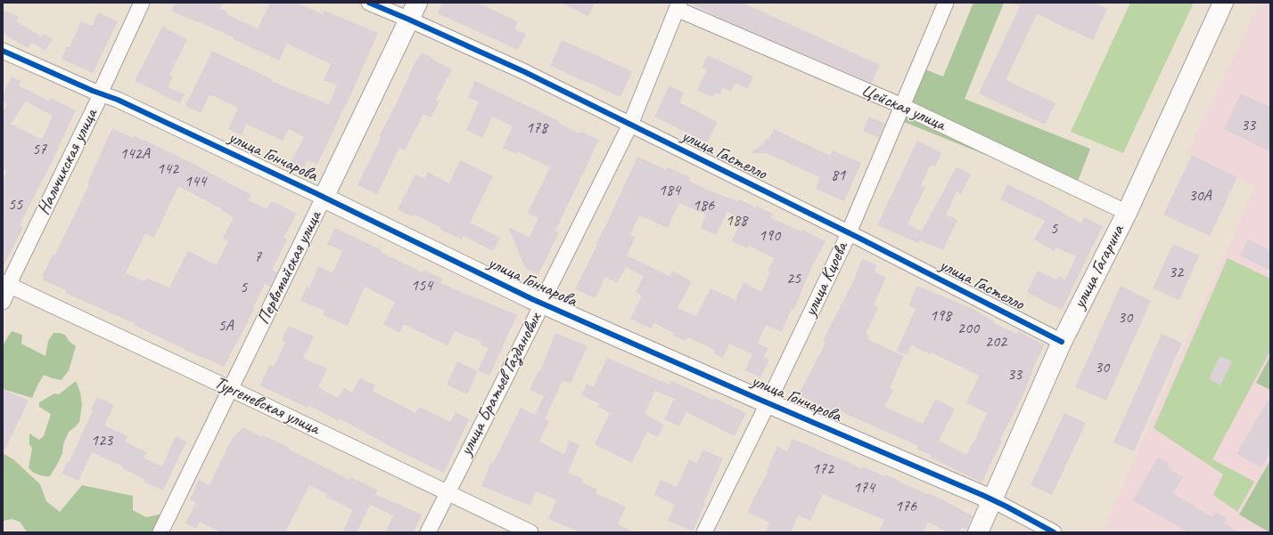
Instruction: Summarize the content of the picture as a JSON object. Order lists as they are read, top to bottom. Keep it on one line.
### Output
{"streets":{"street":["Цейская улица","улица Гастелло","улица Гончарова","Нальчикская улица","улица Гагарина","Первомайская улица","улица Кцоева","улица Братьев Газдановых","Тургеневская улица"]},"crossings":[["Цейская улица","улица Гагарина"],["Цейская улица","улица Кцоева"],["Цейская улица","улица Братьев Газдановых"],["улица Гастелло","улица Гагарина"],["улица Гастелло","Первомайская улица"],["улица Гастелло","улица Кцоева"],["улица Гастелло","улица Братьев Газдановых"],["улица Гончарова","Нальчикская улица"],["улица Гончарова","улица Гагарина"],["улица Гончарова","Первомайская улица"],["улица Гончарова","улица Кцоева"],["улица Гончарова","улица Братьев Газдановых"],["Нальчикская улица","Тургеневская улица"],["Первомайская улица","Тургеневская улица"],["улица Братьев Газдановых","Тургеневская улица"]],"house_numbers":["33","178","57","142А","142","81","144","184","30А","55","186","188","5","190","7","32","25","154","5","198","30","5А","200","202","30","33","123","172","174","176"]}
